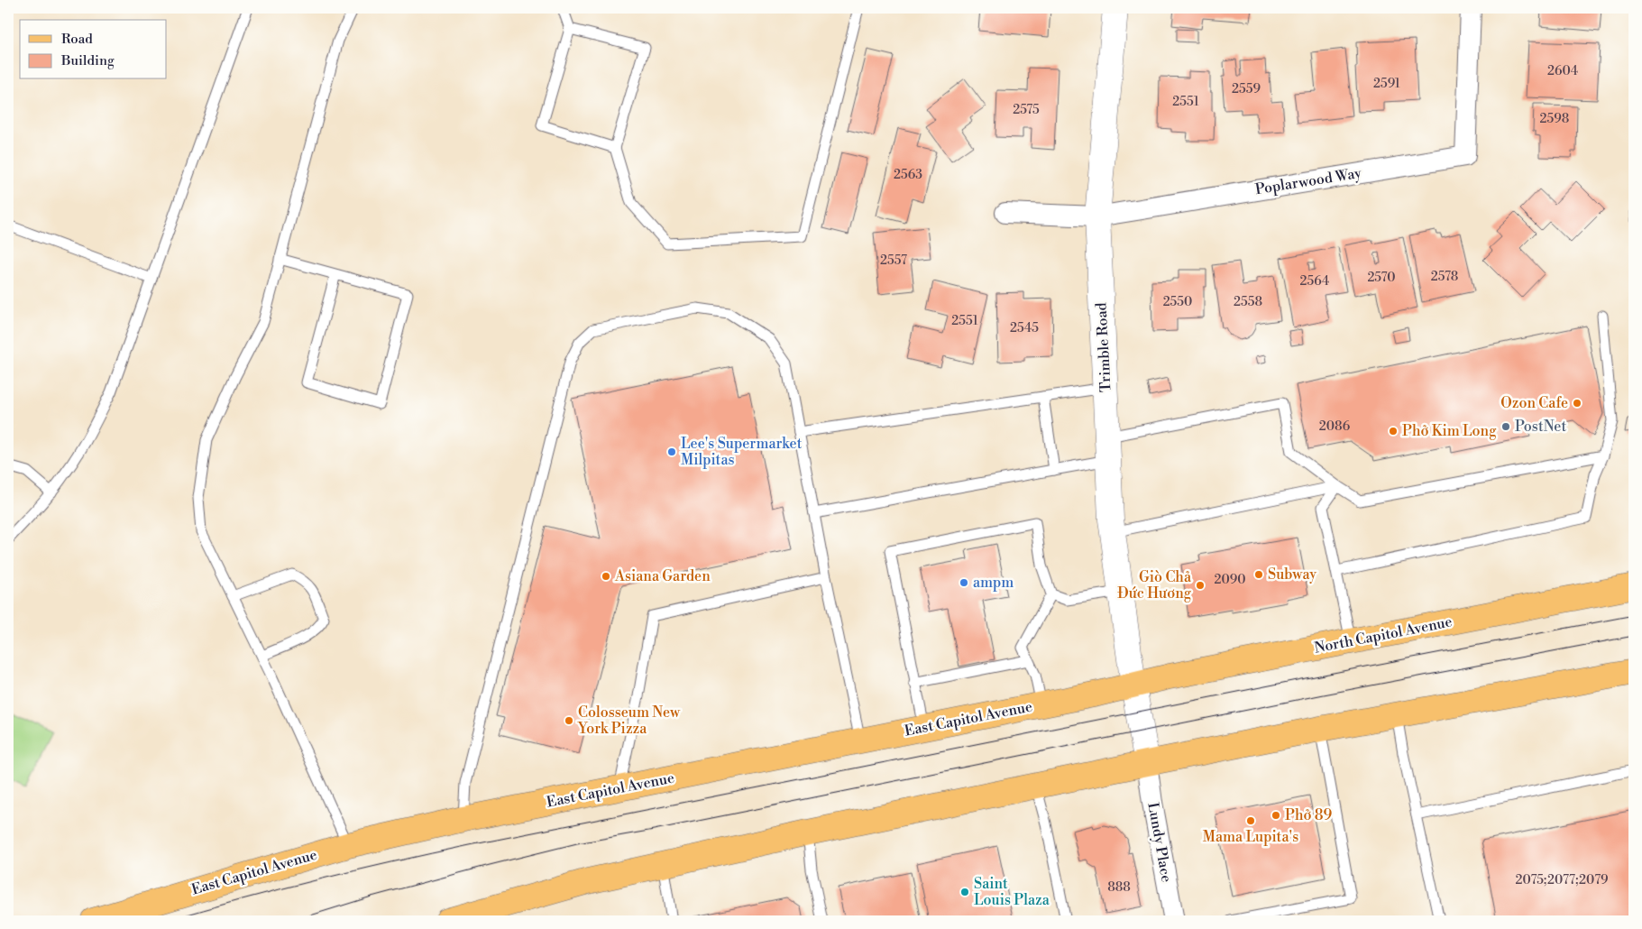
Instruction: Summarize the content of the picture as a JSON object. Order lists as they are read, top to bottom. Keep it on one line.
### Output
{"streets":{"main road":["North Capitol Avenue","East Capitol Avenue"],"street":["Poplarwood Way","Trimble Road","Lundy Place"]},"crossings":[["Poplarwood Way","Trimble Road"],["Trimble Road","North Capitol Avenue"],["Trimble Road","East Capitol Avenue"],["Trimble Road","Lundy Place"],["North Capitol Avenue","East Capitol Avenue"]],"places":["Ozon Cafe","PostNet","Phở Kim Long","Lee's Supermarket Milpitas","Subway","Asiana Garden","ampm","Giò Chả Đức Hương","Colosseum New York Pizza","Phở 89","Mama Lupita's","Saint Louis Plaza"],"house_numbers":["2604","2591","2559","2551","2575","2598","2563","2557","2578","2570","2564","2550","2558","2551","2545","2086","2090","2075;2077;2079","888"],"legend":["Road","Building"]}
